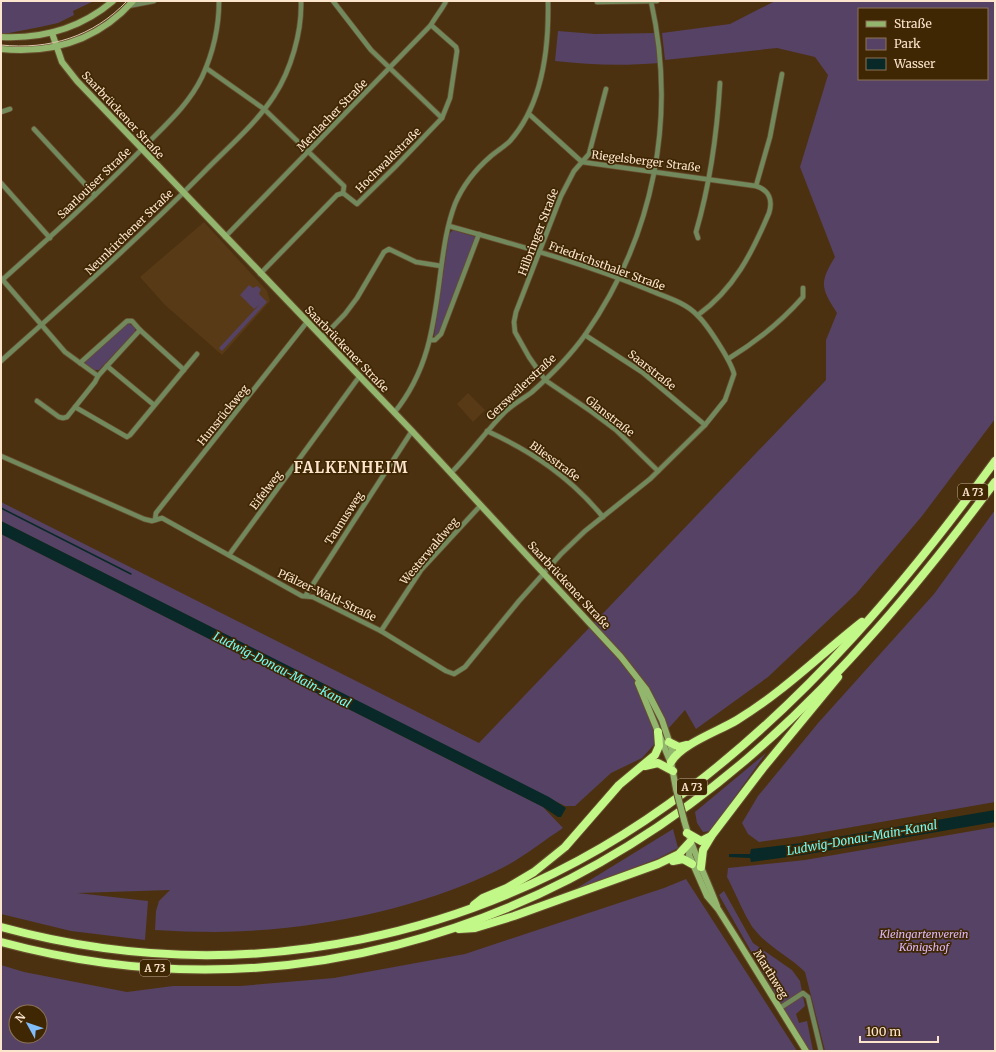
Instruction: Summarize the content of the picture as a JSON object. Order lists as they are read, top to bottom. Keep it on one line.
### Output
{"streets":{"highway":["A 73"],"main road":["Saarbrückener Straße","Marthweg"],"street":["Mettlacher Straße","Hochwaldstraße","Riegelsberger Straße","Saarlouiser Straße","Neunkirchener Straße","Hilbringer Straße","Friedrichsthaler Straße","Saarstraße","Gersweilerstraße","Hunsrückweg","Glanstraße","Bliesstraße","Eifelweg","Taunusweg","Westerwaldweg","Pfälzer-Wald-Straße"]},"crossings":[["Saarbrückener Straße","Mettlacher Straße"],["Saarbrückener Straße","Hochwaldstraße"],["Saarbrückener Straße","Saarlouiser Straße"],["Saarbrückener Straße","Neunkirchener Straße"],["Saarbrückener Straße","Friedrichsthaler Straße"],["Saarbrückener Straße","Gersweilerstraße"],["Saarbrückener Straße","Hunsrückweg"],["Saarbrückener Straße","Eifelweg"],["Saarbrückener Straße","A 73"],["Saarbrückener Straße","Taunusweg"],["Saarbrückener Straße","Westerwaldweg"],["Saarbrückener Straße","Pfälzer-Wald-Straße"],["Saarbrückener Straße","Marthweg"],["Mettlacher Straße","Hochwaldstraße"],["Riegelsberger Straße","Hilbringer Straße"],["Riegelsberger Straße","Gersweilerstraße"],["Hilbringer Straße","Friedrichsthaler Straße"],["Hilbringer Straße","Gersweilerstraße"],["Hilbringer Straße","Glanstraße"],["Friedrichsthaler Straße","Saarstraße"],["Friedrichsthaler Straße","Gersweilerstraße"],["Friedrichsthaler Straße","Glanstraße"],["Friedrichsthaler Straße","Bliesstraße"],["Friedrichsthaler Straße","Pfälzer-Wald-Straße"],["Saarstraße","Gersweilerstraße"],["Gersweilerstraße","Glanstraße"],["Gersweilerstraße","Bliesstraße"],["Hunsrückweg","Pfälzer-Wald-Straße"],["Eifelweg","Pfälzer-Wald-Straße"],["A 73","Marthweg"],["Taunusweg","Pfälzer-Wald-Straße"],["Westerwaldweg","Pfälzer-Wald-Straße"]],"districts":["FALKENHEIM"],"water":["Ludwig-Donau-Main-Kanal"],"parks":["Kleingartenverein Königshof"],"legend":["Straße","Park","Wasser"],"scale_bar":"100 m","north":"top left"}
